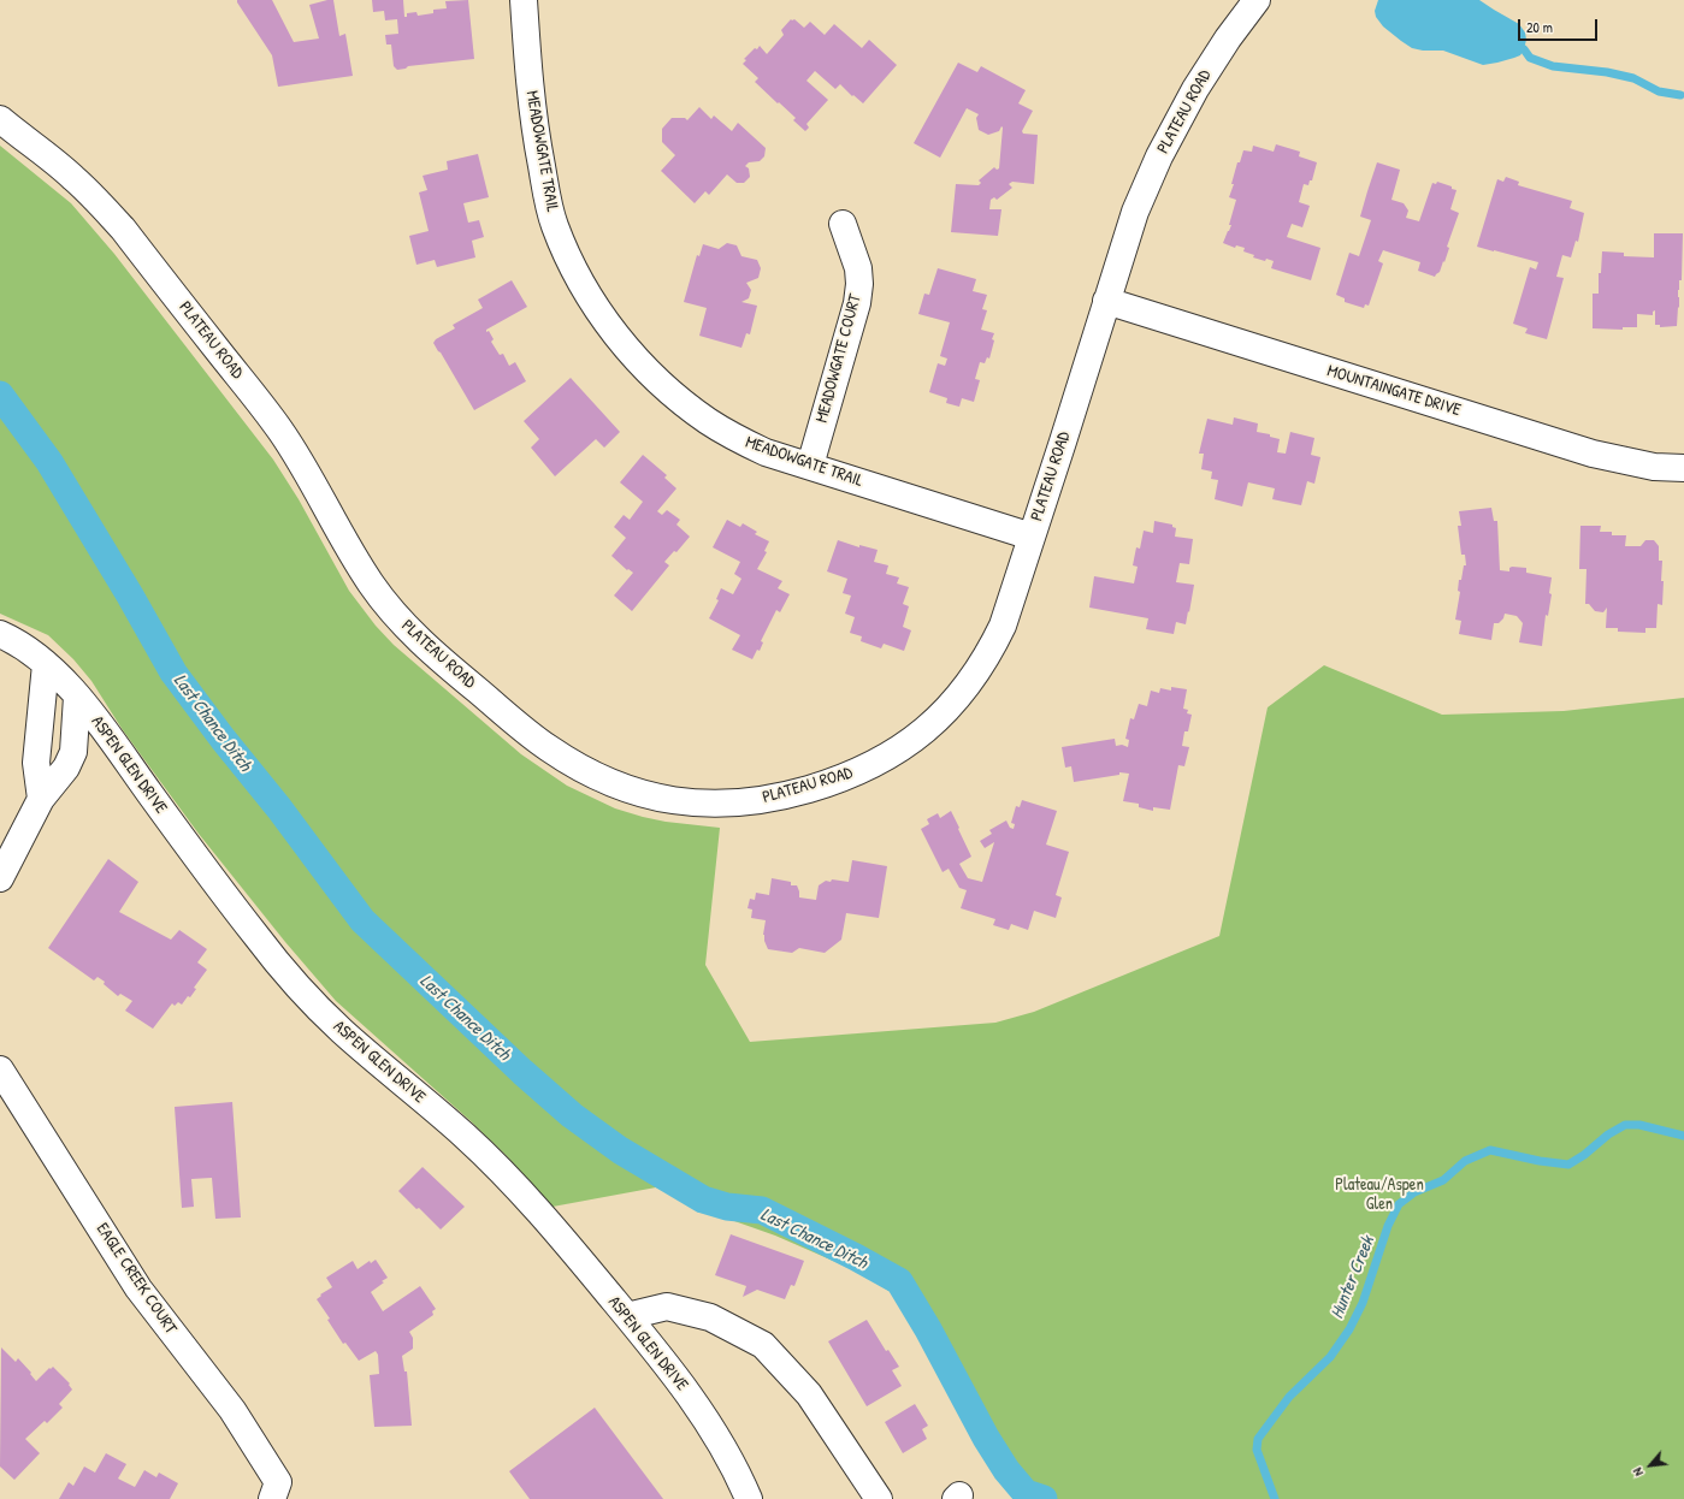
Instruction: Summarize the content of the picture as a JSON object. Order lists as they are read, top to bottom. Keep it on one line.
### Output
{"streets":{"street":["PLATEAU ROAD","MEADOWGATE TRAIL","MEADOWGATE COURT","MOUNTAINGATE DRIVE","ASPEN GLEN DRIVE","EAGLE CREEK COURT"]},"crossings":[["PLATEAU ROAD","MEADOWGATE TRAIL"],["PLATEAU ROAD","MOUNTAINGATE DRIVE"],["MEADOWGATE TRAIL","MEADOWGATE COURT"]],"water":["Last Chance Ditch","Hunter Creek"],"parks":["Plateau/Aspen Glen"],"scale_bar":"20 m","north":"bottom left"}
